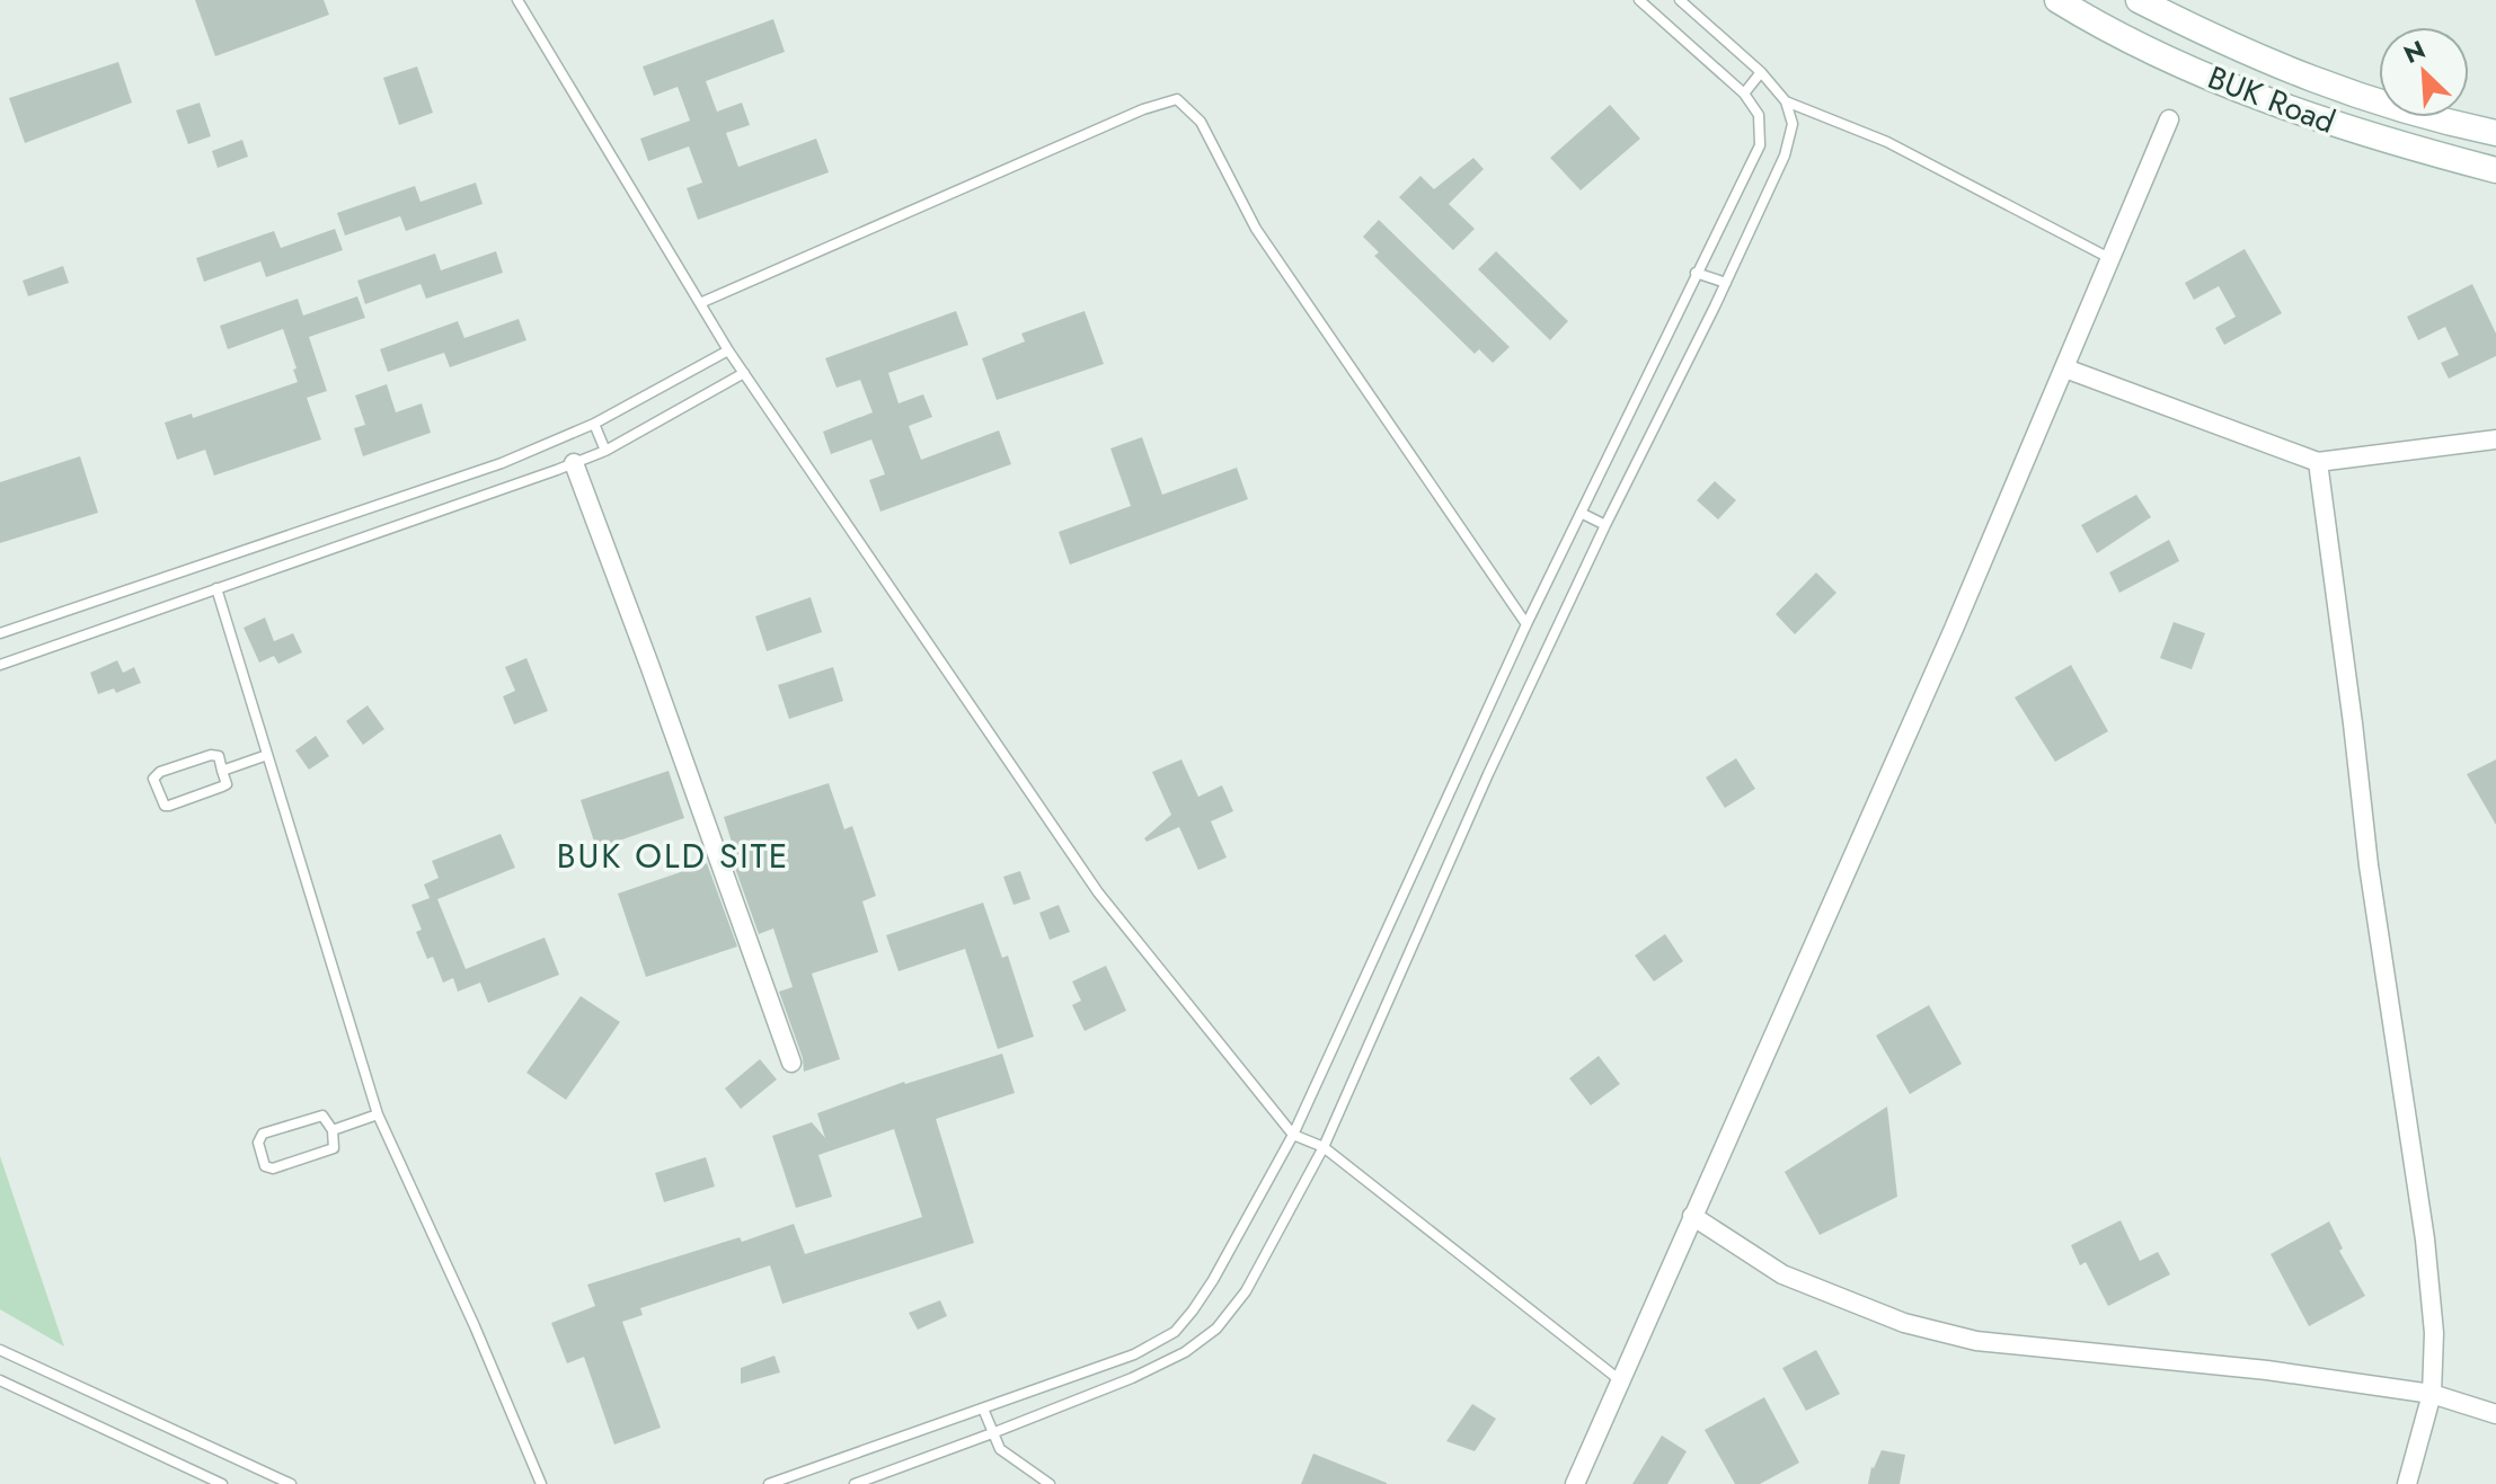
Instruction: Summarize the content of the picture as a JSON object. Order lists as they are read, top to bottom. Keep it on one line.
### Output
{"streets":{"main road":["BUK Road"]},"districts":["BUK OLD SITE"],"north":"top left"}
